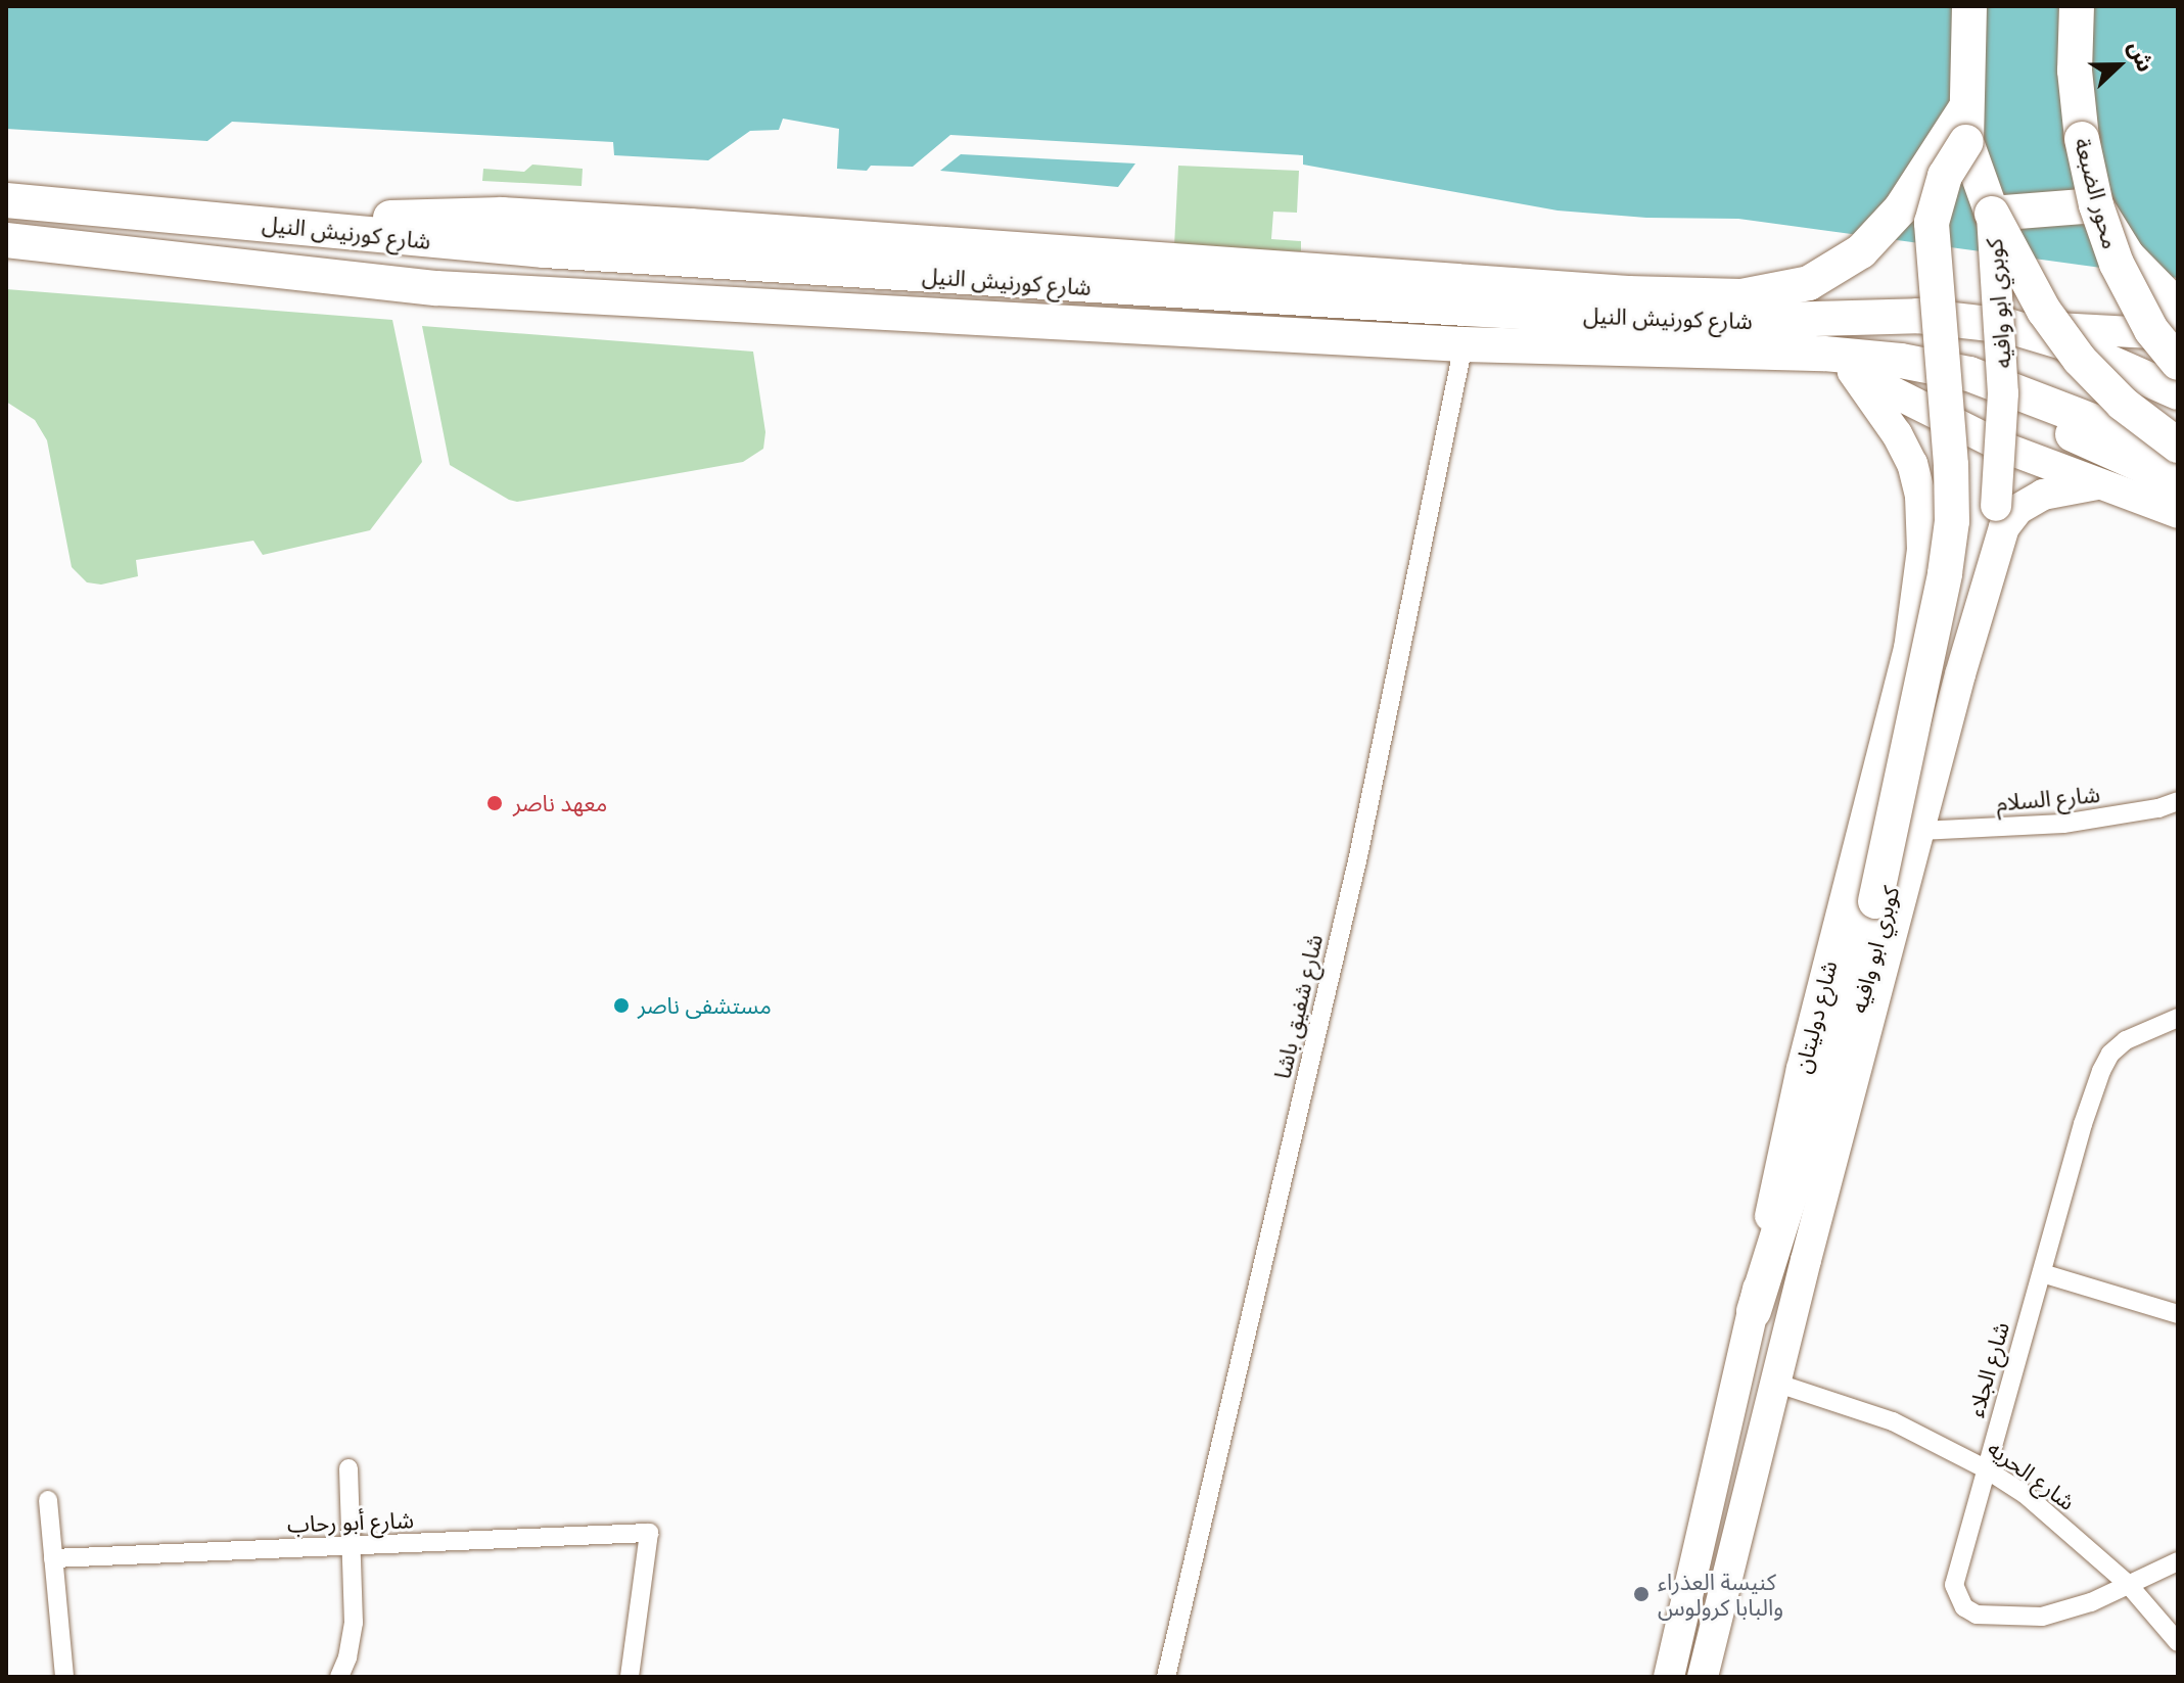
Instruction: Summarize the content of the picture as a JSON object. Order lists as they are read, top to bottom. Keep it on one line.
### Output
{"streets":{"highway":["محور الضبعة","شارع كورنيش النيل"],"main road":["كوبري ابو وافيه","شارع دوليتان"],"street":["شارع السلام","شارع شفيق باشا","شارع الجلاء","شارع الحريه","شارع أبو رحاب"]},"crossings":[["شارع كورنيش النيل","شارع شفيق باشا"],["شارع كورنيش النيل","شارع دوليتان"],["شارع الجلاء","شارع الحريه"]],"places":["معهد ناصر","مستشفى ناصر","كنيسة العذراء والبابا كرولوس"],"north":"right"}
